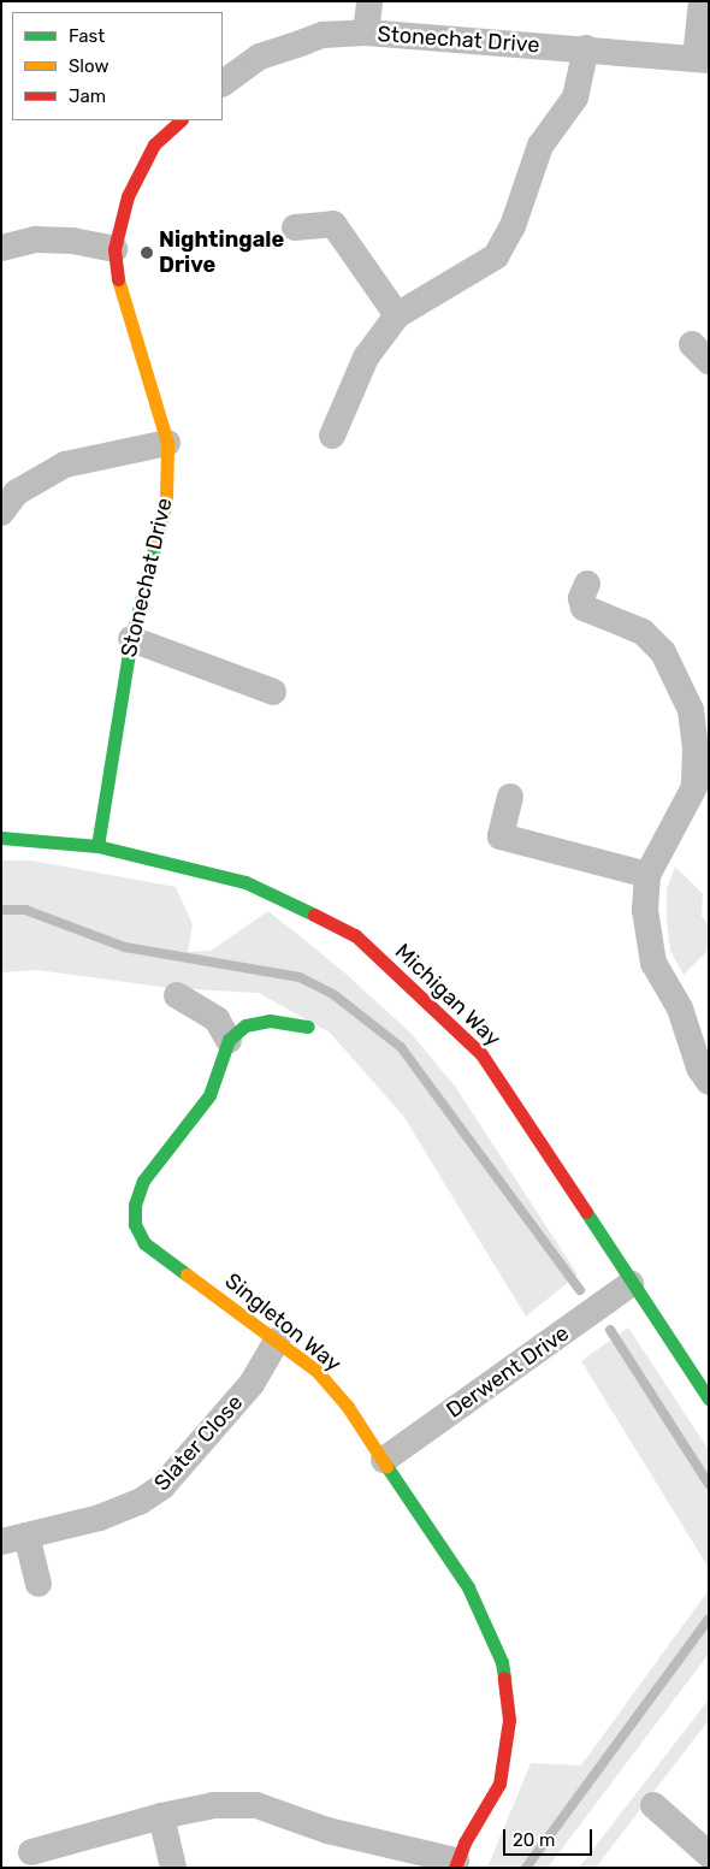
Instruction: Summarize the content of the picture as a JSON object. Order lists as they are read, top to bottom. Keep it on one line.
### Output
{"streets":{"street":["Stonechat Drive","Michigan Way","Singleton Way","Derwent Drive","Slater Close"]},"crossings":[["Stonechat Drive","Michigan Way"],["Michigan Way","Derwent Drive"],["Singleton Way","Derwent Drive"],["Singleton Way","Slater Close"]],"places":["Nightingale Drive"],"legend":["Fast","Slow","Jam"],"scale_bar":"20 m"}
